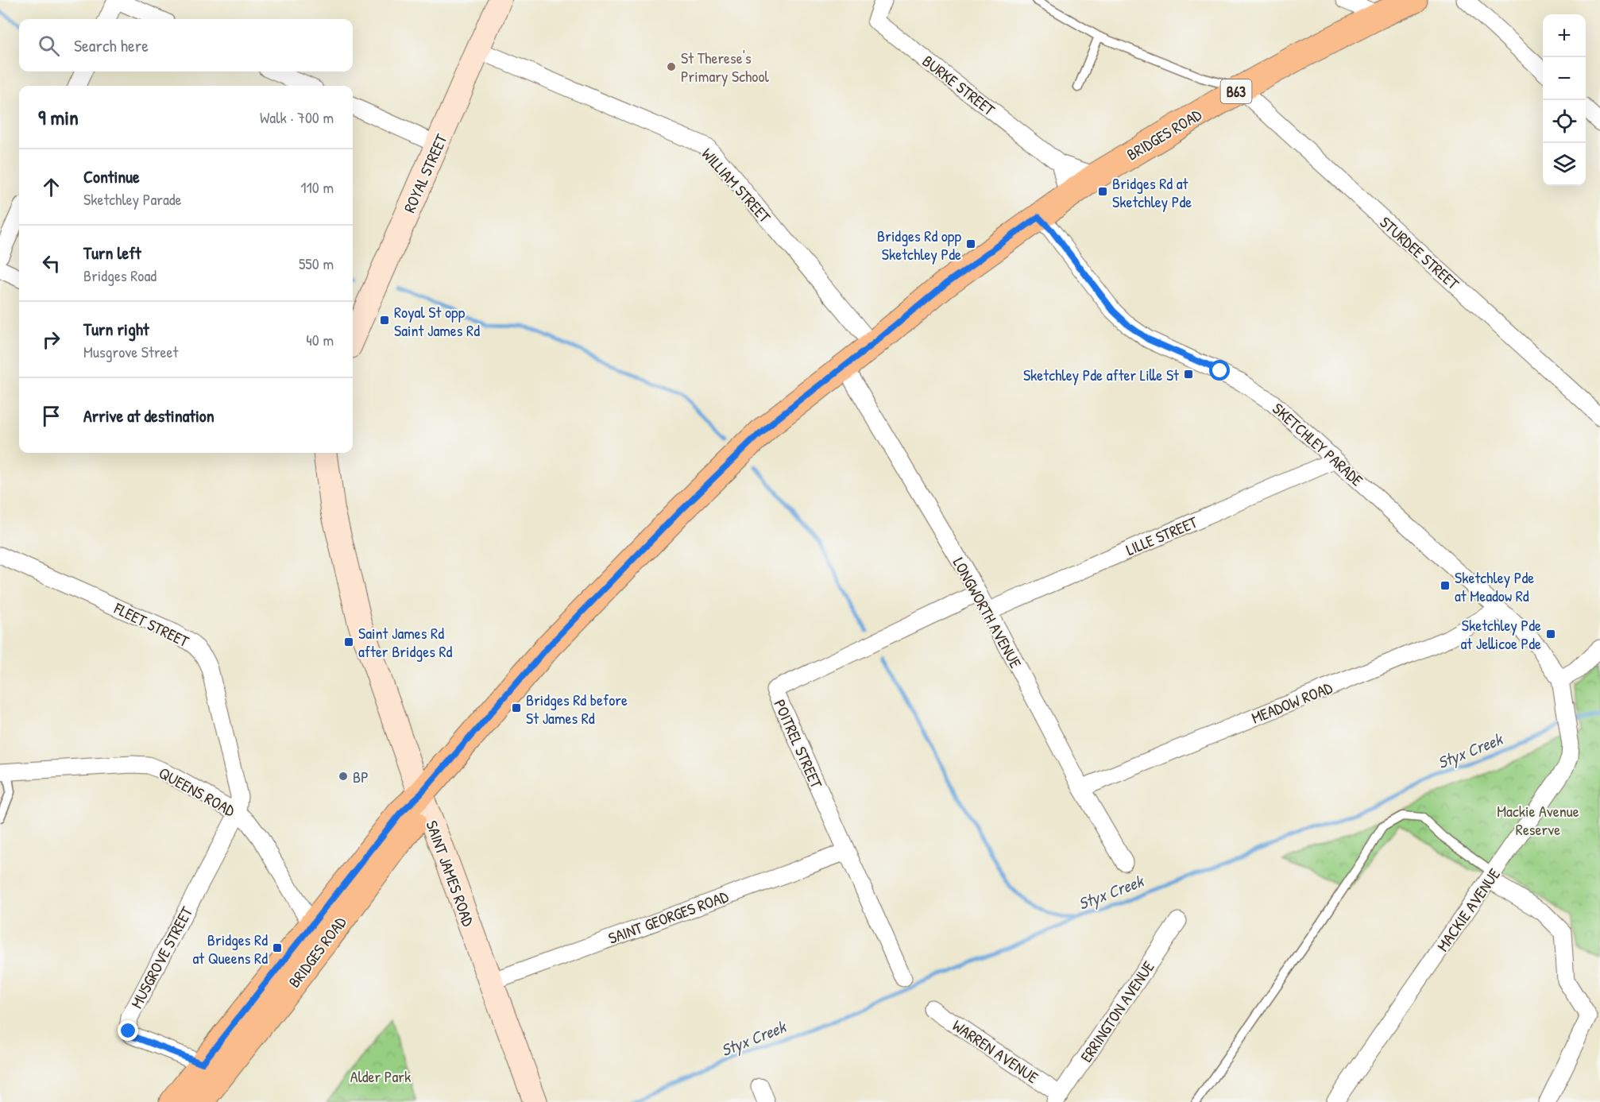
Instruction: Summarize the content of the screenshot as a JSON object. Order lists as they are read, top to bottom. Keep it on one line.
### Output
{"streets":{"main road":["B63","BRIDGES ROAD","ROYAL STREET","SAINT JAMES ROAD"],"street":["BURKE STREET","WILLIAM STREET","STURDEE STREET","SKETCHLEY PARADE","LILLE STREET","LONGWORTH AVENUE","FLEET STREET","MEADOW ROAD","POITREL STREET","QUEENS ROAD","MACKIE AVENUE","SAINT GEORGES ROAD","MUSGROVE STREET","ERRINGTON AVENUE","WARREN AVENUE"]},"crossings":[["BURKE STREET","BRIDGES ROAD"],["BRIDGES ROAD","WILLIAM STREET"],["BRIDGES ROAD","STURDEE STREET"],["BRIDGES ROAD","SKETCHLEY PARADE"],["BRIDGES ROAD","LONGWORTH AVENUE"],["BRIDGES ROAD","QUEENS ROAD"],["BRIDGES ROAD","SAINT JAMES ROAD"],["BRIDGES ROAD","MUSGROVE STREET"],["ROYAL STREET","WILLIAM STREET"],["SKETCHLEY PARADE","LILLE STREET"],["SKETCHLEY PARADE","MEADOW ROAD"],["SKETCHLEY PARADE","MACKIE AVENUE"],["LILLE STREET","LONGWORTH AVENUE"],["LONGWORTH AVENUE","MEADOW ROAD"],["LONGWORTH AVENUE","POITREL STREET"],["FLEET STREET","QUEENS ROAD"],["FLEET STREET","MUSGROVE STREET"],["POITREL STREET","SAINT GEORGES ROAD"],["QUEENS ROAD","MUSGROVE STREET"],["SAINT JAMES ROAD","SAINT GEORGES ROAD"],["ERRINGTON AVENUE","WARREN AVENUE"]],"water":["Styx Creek"],"parks":["Mackie Avenue Reserve","Alder Park"],"places":{"other":["St Therese's Primary School","BP"],"transit":["Bridges Rd at Sketchley Pde","Bridges Rd opp Sketchley Pde","Royal St opp Saint James Rd","Sketchley Pde after Lille St","Sketchley Pde at Meadow Rd","Sketchley Pde at Jellicoe Pde","Saint James Rd after Bridges Rd","Bridges Rd before St James Rd","Bridges Rd at Queens Rd"]},"page":{"map_buttons":["+","−"],"search":"Search here","heading":["9 min","Walk · 700 m"],"list":[["Continue","Sketchley Parade","110 m"],["Turn left","Bridges Road","550 m"],["Turn right","Musgrove Street","40 m"],"Arrive at destination"]}}
